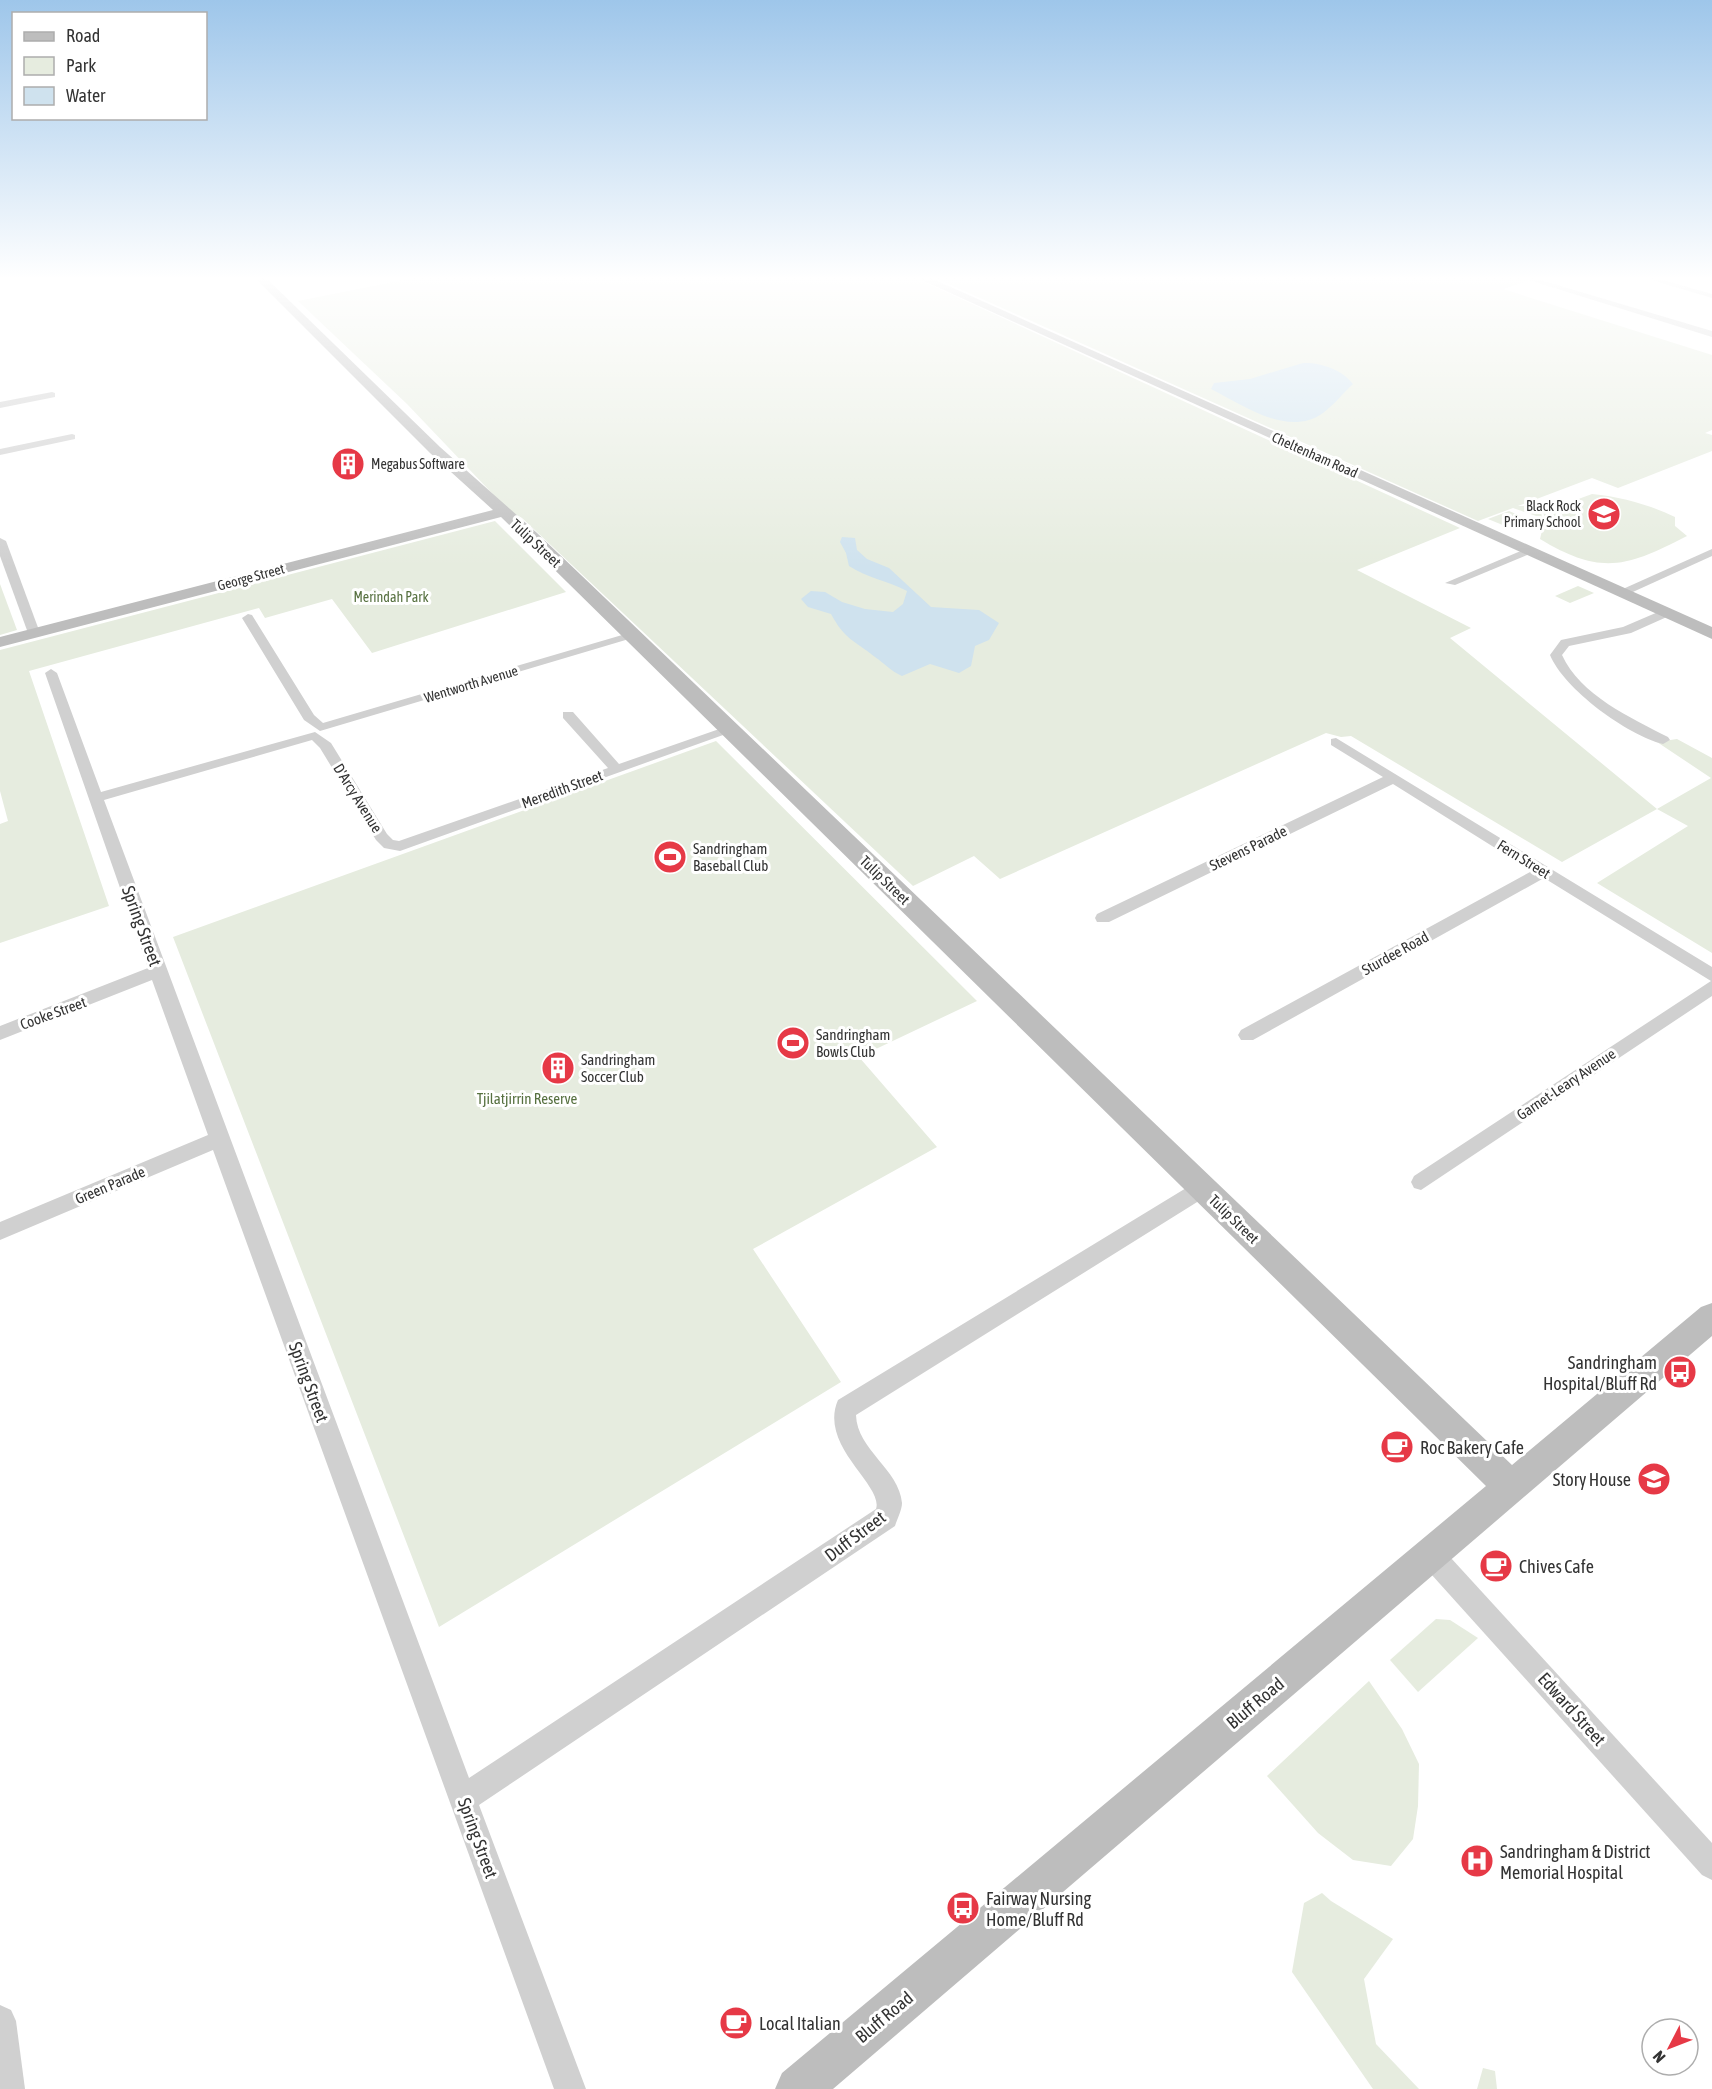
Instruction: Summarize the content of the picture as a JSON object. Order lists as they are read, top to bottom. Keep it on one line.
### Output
{"streets":{"street":["Cheltenham Road","Tulip Street","George Street","Wentworth Avenue","Meredith Street","D'Arcy Avenue","Stevens Parade","Fern Street","Spring Street","Sturdee Road","Cooke Street","Garnet-Leary Avenue","Green Parade","Duff Street","Bluff Road","Edward Street"]},"crossings":[["Tulip Street","George Street"],["Tulip Street","Wentworth Avenue"],["Tulip Street","Meredith Street"],["Tulip Street","Duff Street"],["Tulip Street","Bluff Road"],["Wentworth Avenue","D'Arcy Avenue"],["Wentworth Avenue","Spring Street"],["Meredith Street","D'Arcy Avenue"],["Stevens Parade","Fern Street"],["Fern Street","Sturdee Road"],["Spring Street","Cooke Street"],["Spring Street","Green Parade"],["Spring Street","Duff Street"],["Bluff Road","Edward Street"]],"parks":["Merindah Park","Tjilatjirrin Reserve"],"places":{"building":["Megabus Software","Sandringham Soccer Club"],"school or university":["Black Rock Primary School","Story House"],"sports":["Sandringham Baseball Club","Sandringham Bowls Club"],"bus stop":["Sandringham Hospital/Bluff Rd","Fairway Nursing Home/Bluff Rd"],"cafe":["Roc Bakery Cafe","Chives Cafe","Local Italian"],"hospital":["Sandringham & District Memorial Hospital"]},"legend":["Road","Park","Water"],"north":"bottom left"}
